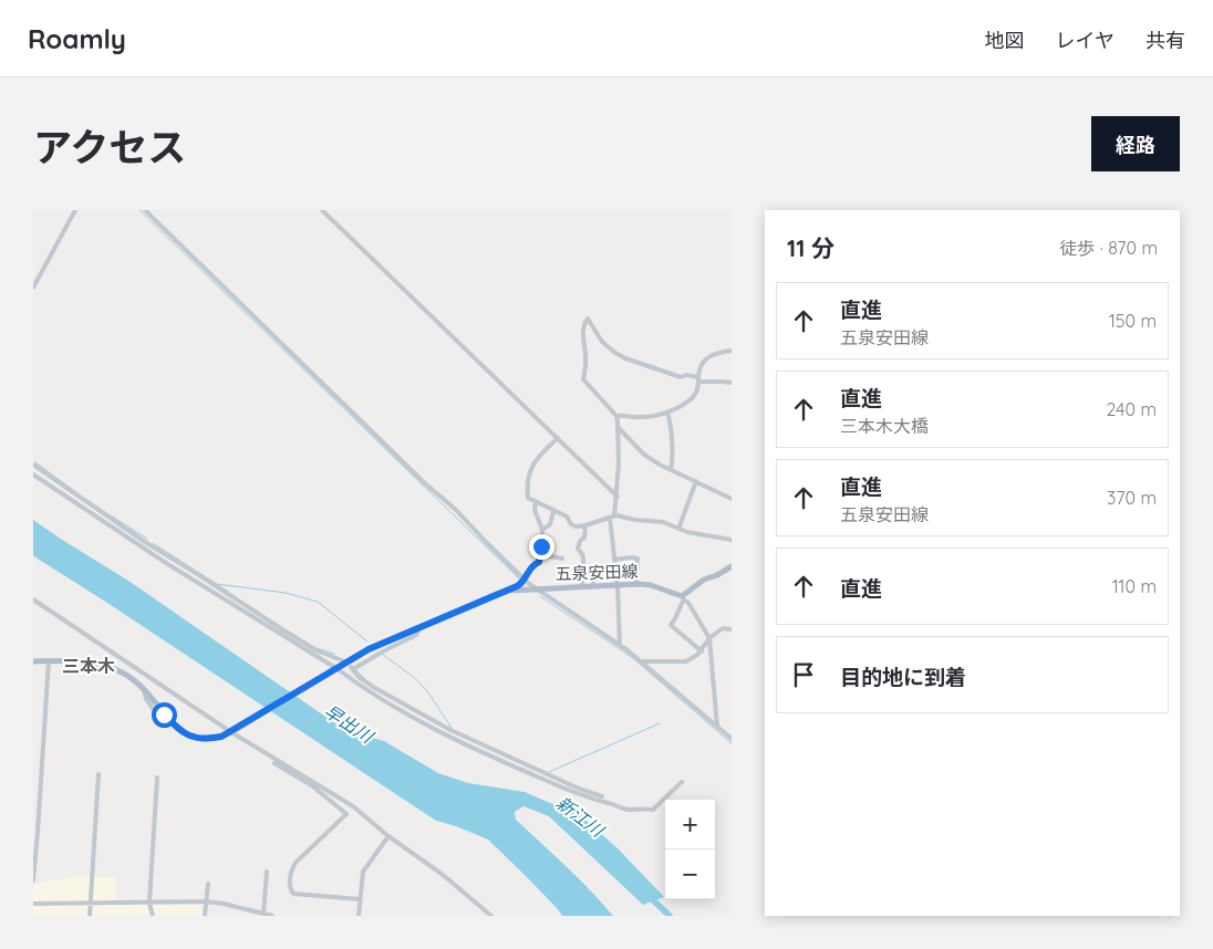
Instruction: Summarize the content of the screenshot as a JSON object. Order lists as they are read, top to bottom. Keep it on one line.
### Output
{"streets":{"main road":["五泉安田線"]},"districts":["三本木"],"water":["早出川","新江川"],"page":{"header":"Roamly","nav":["地図","レイヤ","共有"],"title":"アクセス","buttons":"経路","heading":["11 分","徒歩 · 870 m"],"list":[["直進","五泉安田線","150 m"],["直進","三本木大橋","240 m"],["直進","五泉安田線","370 m"],["直進","110 m"],"目的地に到着"],"map_buttons":["+","−"]}}
